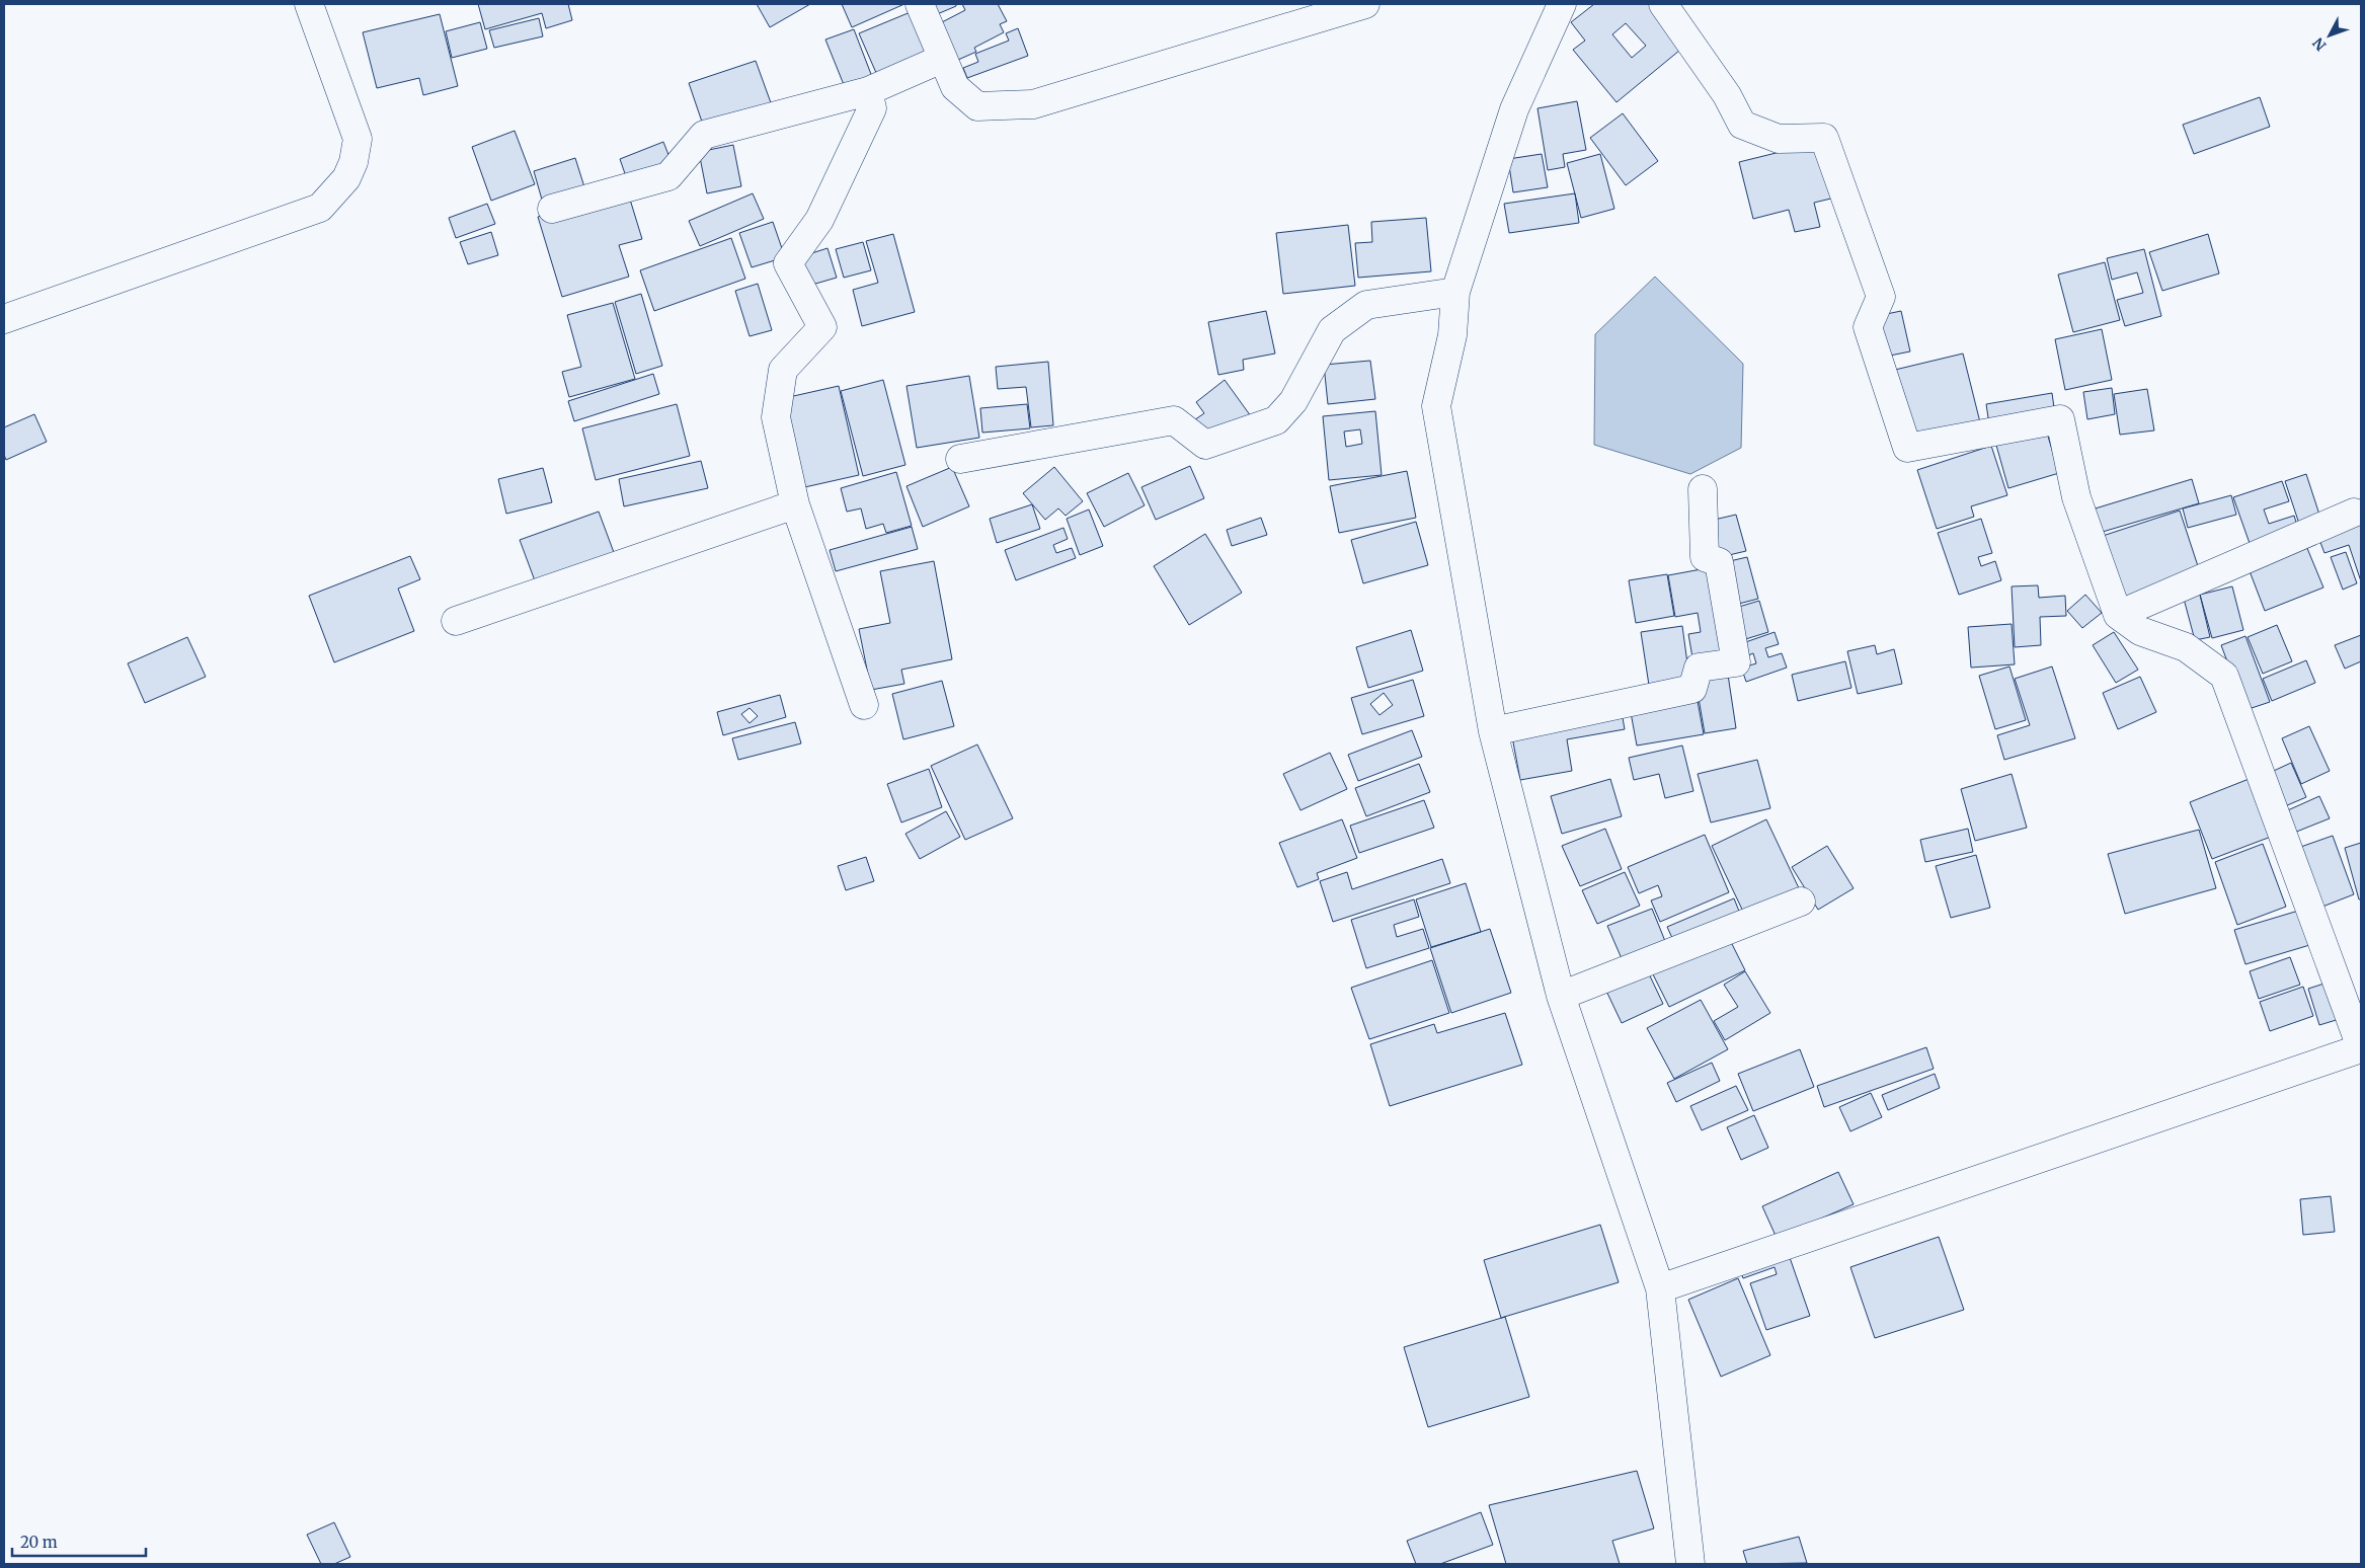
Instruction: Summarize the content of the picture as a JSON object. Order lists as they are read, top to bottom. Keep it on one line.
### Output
{"scale_bar":"20 m","north":"bottom left"}
